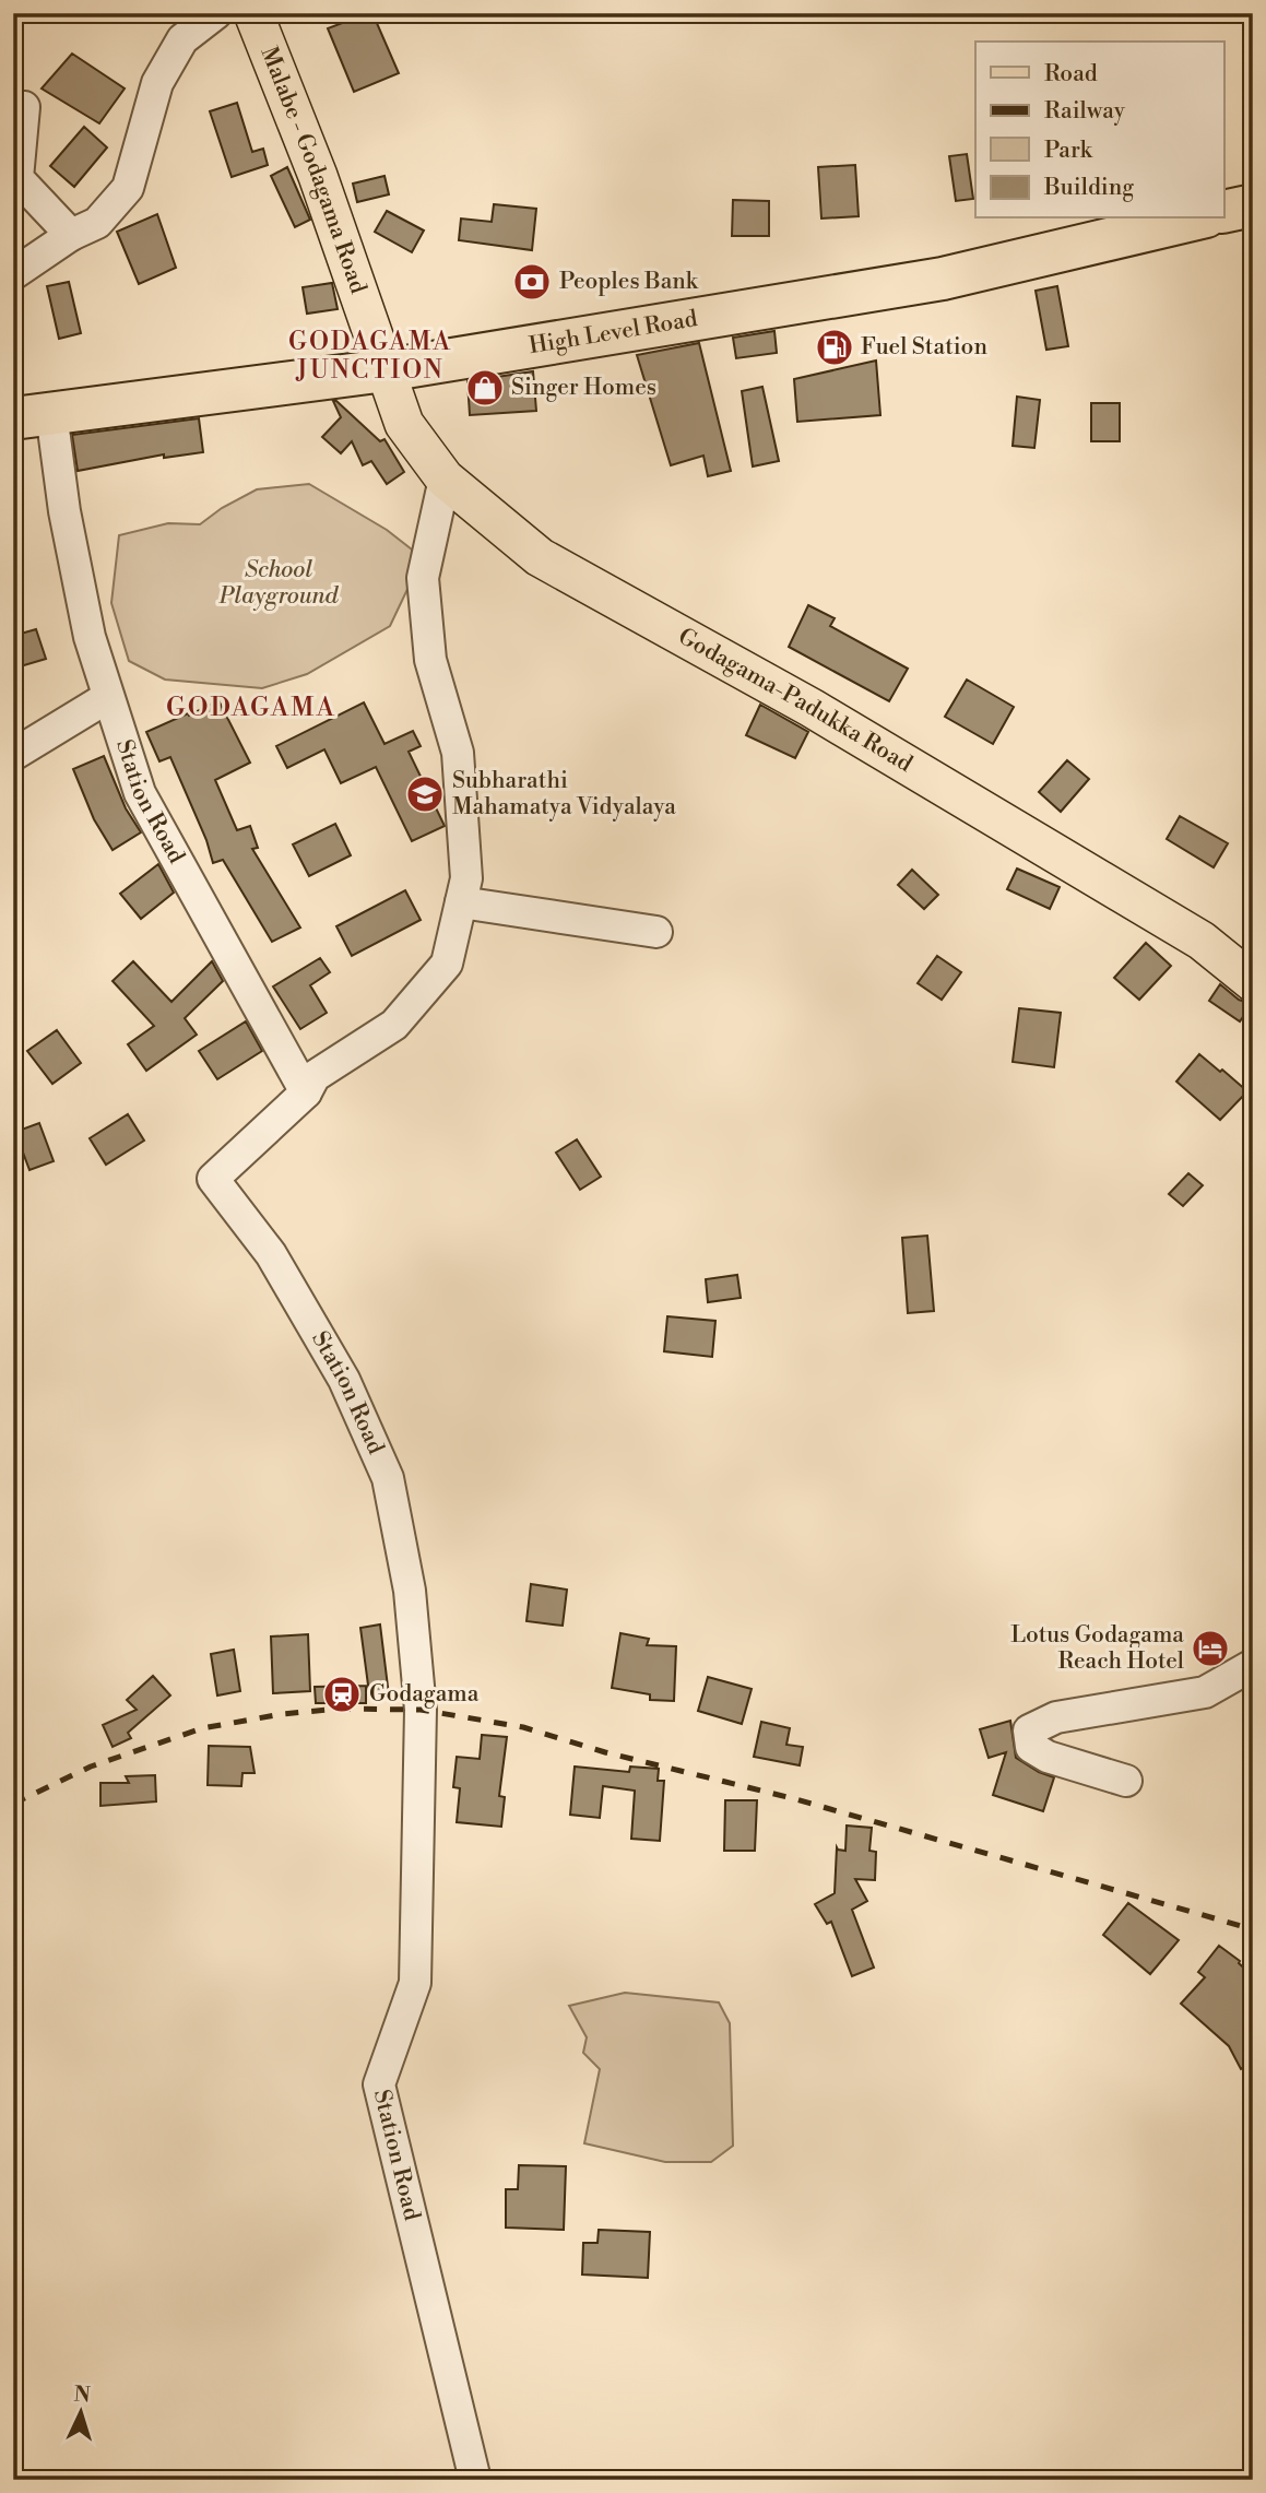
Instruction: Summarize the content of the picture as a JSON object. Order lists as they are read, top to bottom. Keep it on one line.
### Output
{"streets":{"highway":["High Level Road"],"main road":["Malabe - Godagama Road","Godagama-Padukka Road"],"street":["Station Road"]},"crossings":[["Malabe - Godagama Road","High Level Road"],["Malabe - Godagama Road","Godagama-Padukka Road"],["High Level Road","Godagama-Padukka Road"],["High Level Road","Station Road"]],"districts":["GODAGAMA JUNCTION","GODAGAMA"],"parks":["School Playground"],"places":{"bank":["Peoples Bank"],"fuel station":["Fuel Station"],"shop":["Singer Homes"],"school or university":["Subharathi Mahamatya Vidyalaya"],"hotel":["Lotus Godagama Reach Hotel"],"station":["Godagama"]},"legend":["Road","Railway","Park","Building"],"north":"top"}
